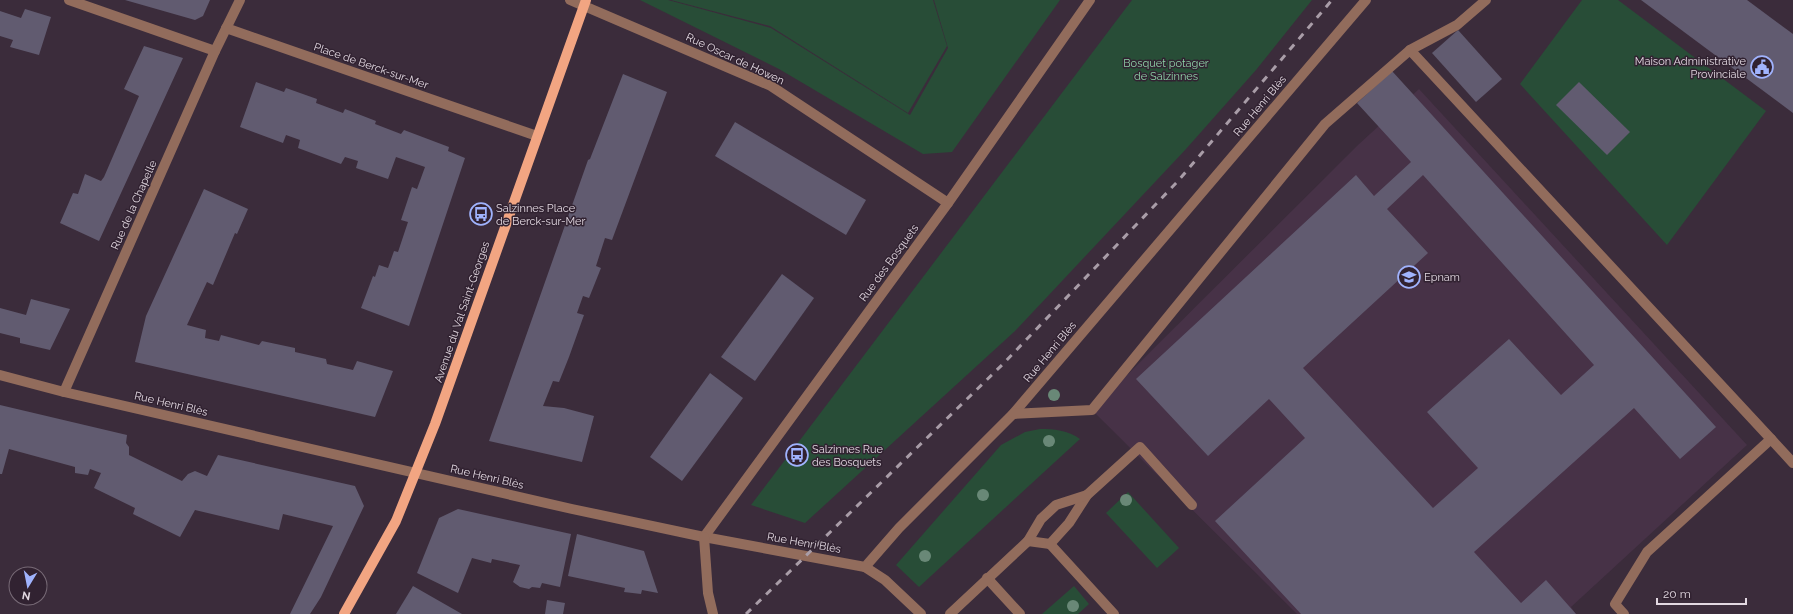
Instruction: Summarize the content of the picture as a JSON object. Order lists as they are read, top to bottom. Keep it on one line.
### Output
{"streets":{"main road":["Avenue du Val Saint-Georges"],"street":["Rue Oscar de Howen","Place de Berck-sur-Mer","Rue Henri Blès","Rue de la Chapelle","Rue des Bosquets"]},"crossings":[["Rue Oscar de Howen","Rue des Bosquets"],["Rue Oscar de Howen","Avenue du Val Saint-Georges"],["Place de Berck-sur-Mer","Rue de la Chapelle"],["Place de Berck-sur-Mer","Avenue du Val Saint-Georges"],["Rue Henri Blès","Rue de la Chapelle"],["Rue Henri Blès","Rue des Bosquets"],["Rue Henri Blès","Avenue du Val Saint-Georges"]],"parks":["Bosquet potager de Salzinnes"],"places":{"public building":["Maison Administrative Provinciale"],"bus stop":["Salzinnes Place de Berck-sur-Mer","Salzinnes Rue des Bosquets"],"school or university":["Epnam"]},"scale_bar":"20 m","north":"bottom"}
